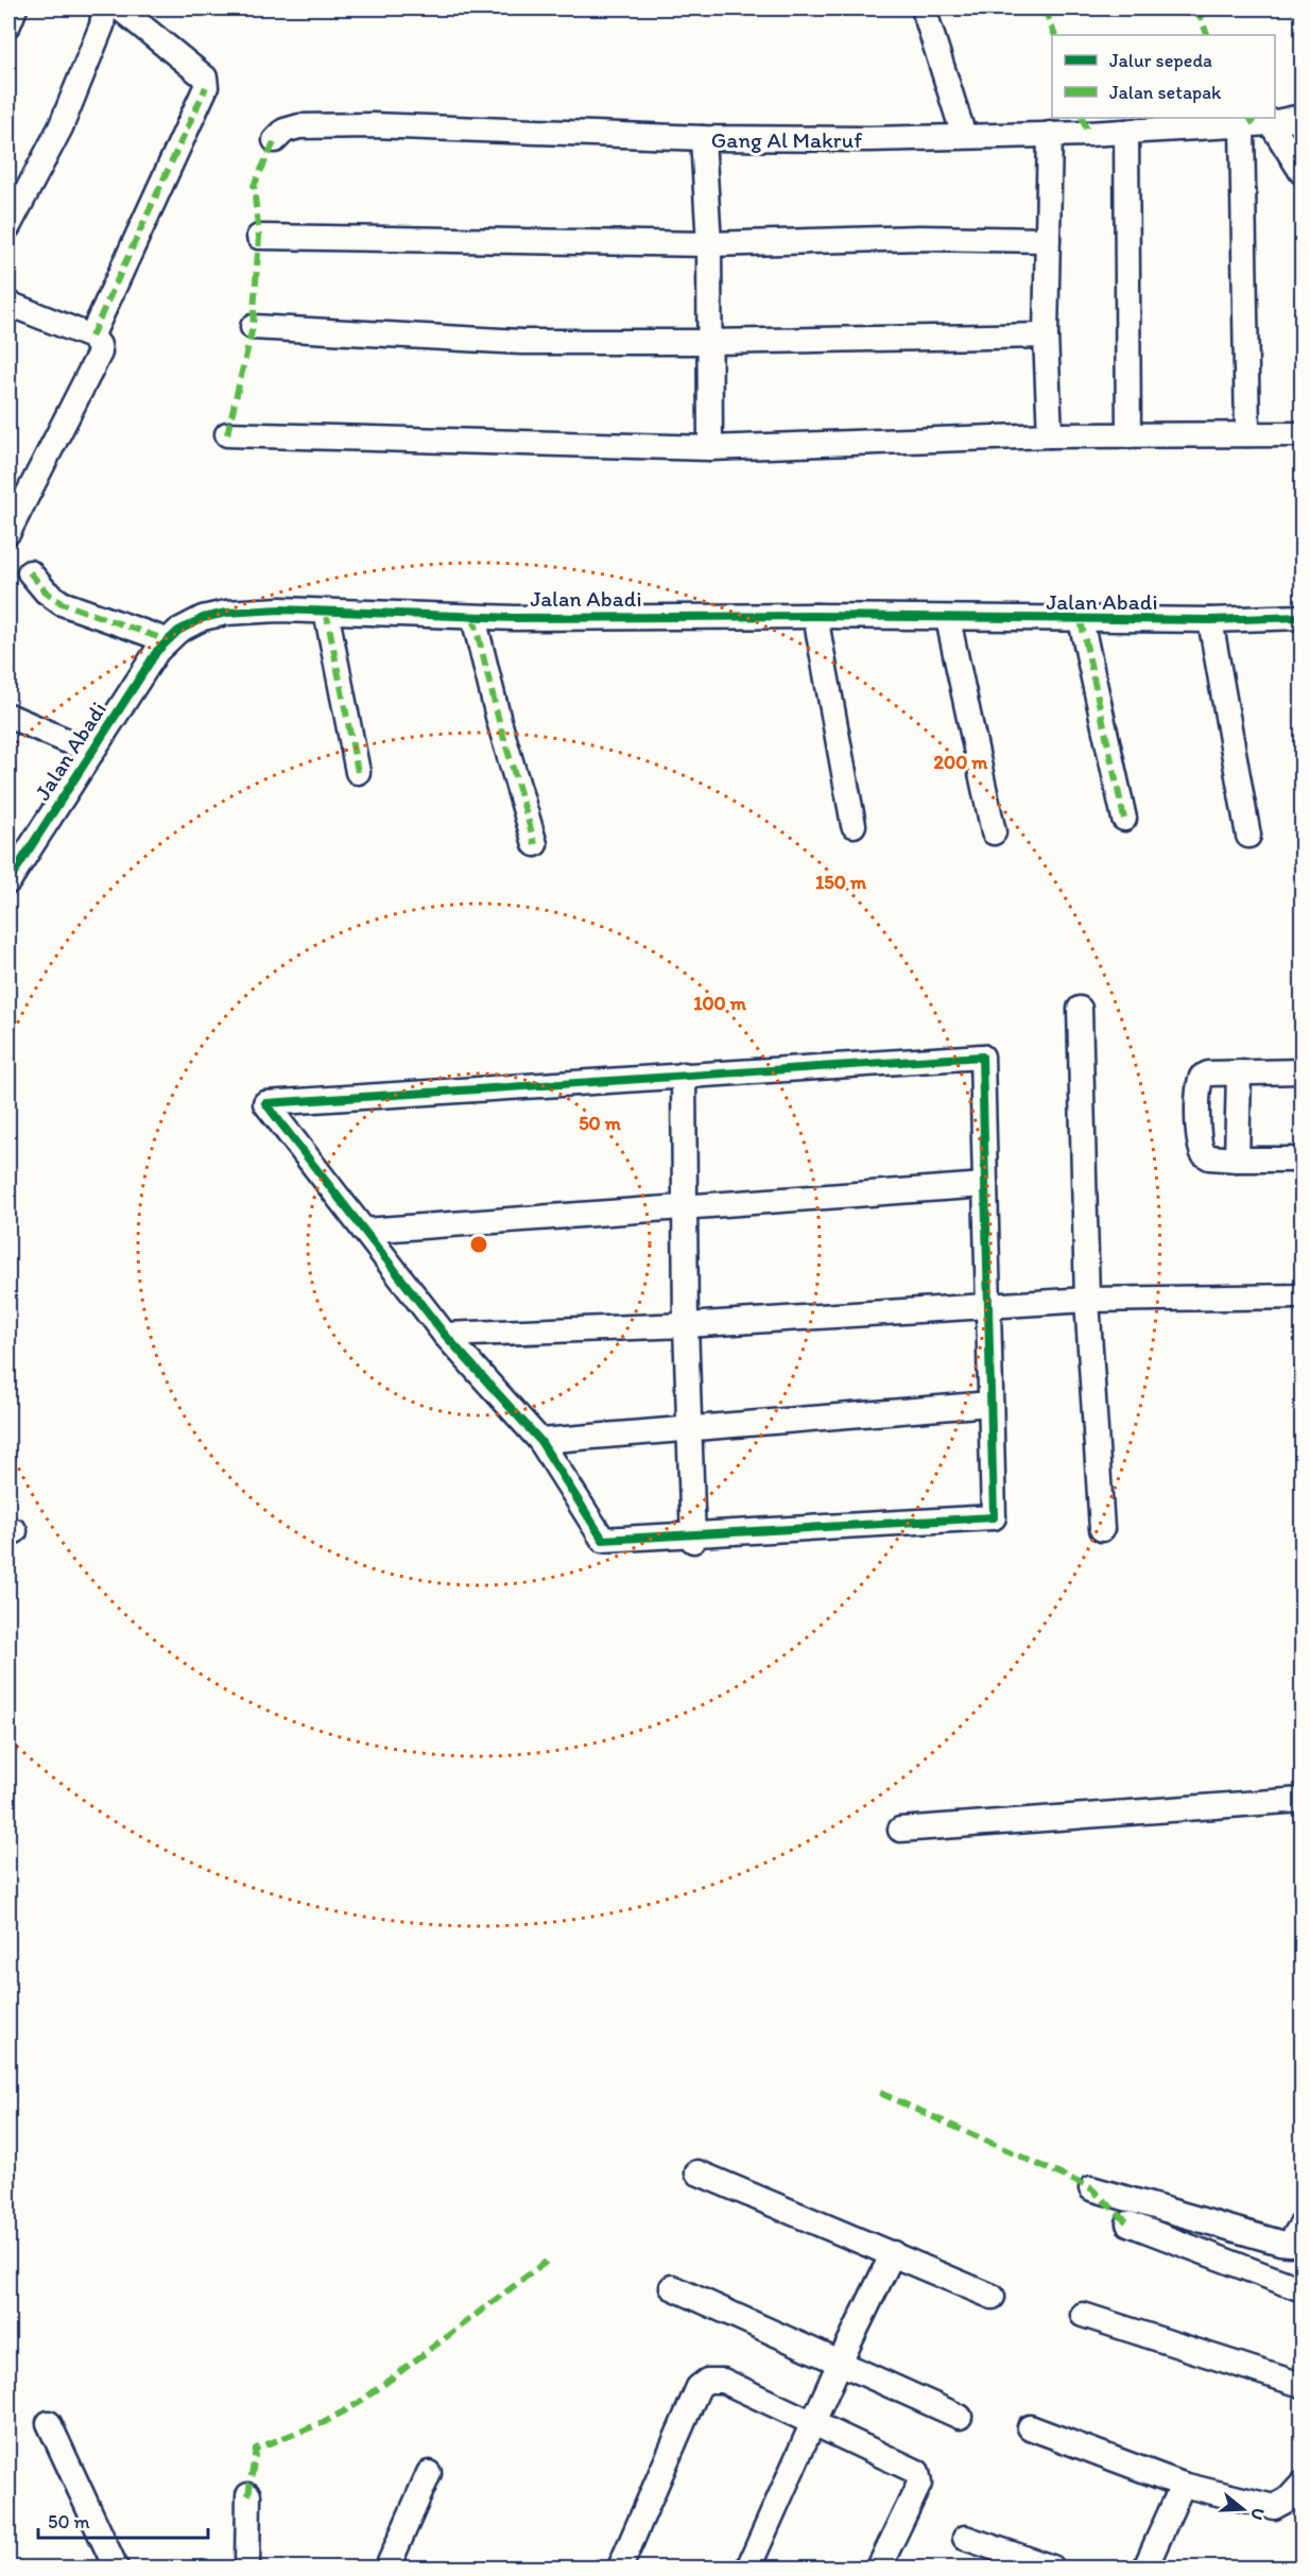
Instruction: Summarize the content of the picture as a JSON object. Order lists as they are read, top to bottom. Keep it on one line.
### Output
{"streets":{"street":["Gang Al Makruf","Jalan Abadi"]},"legend":["Jalur sepeda","Jalan setapak"],"scale_bar":"50 m","north":"right","rings":["200 m","150 m","100 m","50 m"]}
